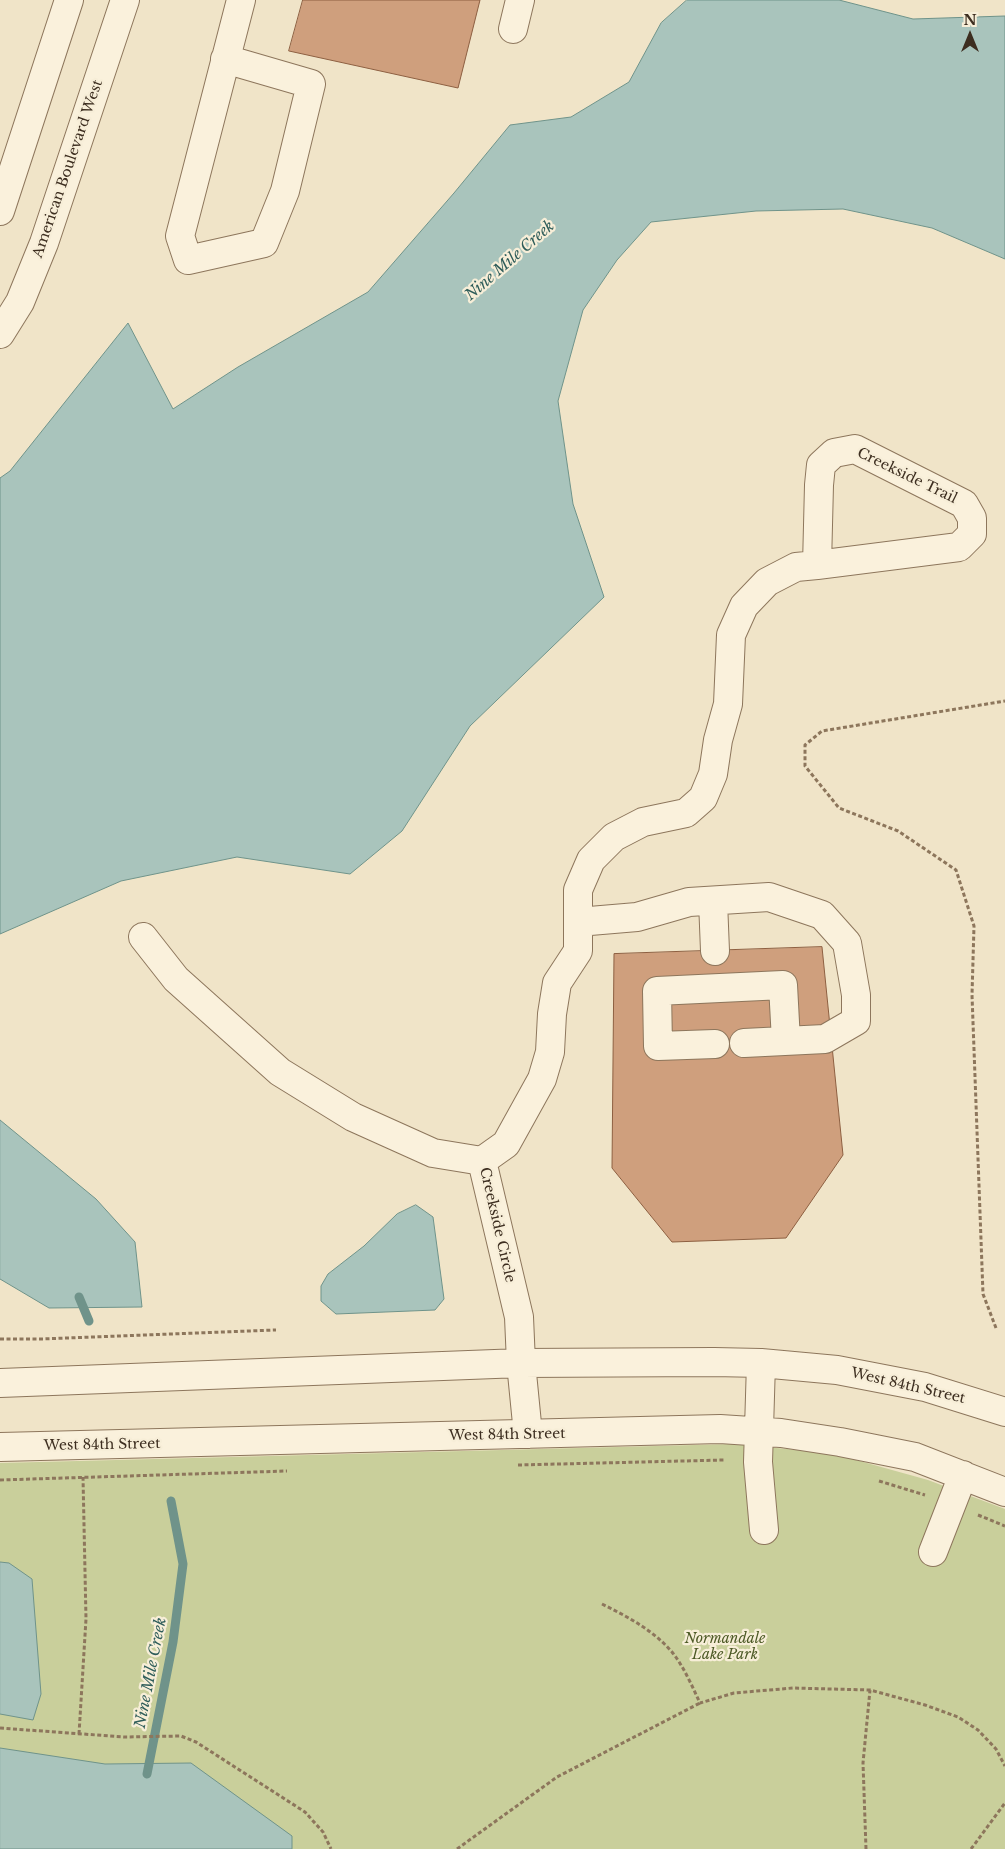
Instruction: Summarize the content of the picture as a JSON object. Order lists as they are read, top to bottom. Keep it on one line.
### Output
{"streets":{"street":["American Boulevard West","Creekside Trail","Creekside Circle","West 84th Street"]},"crossings":[["Creekside Trail","Creekside Circle"],["Creekside Circle","West 84th Street"]],"water":["Nine Mile Creek"],"parks":["Normandale Lake Park"],"north":"top"}
